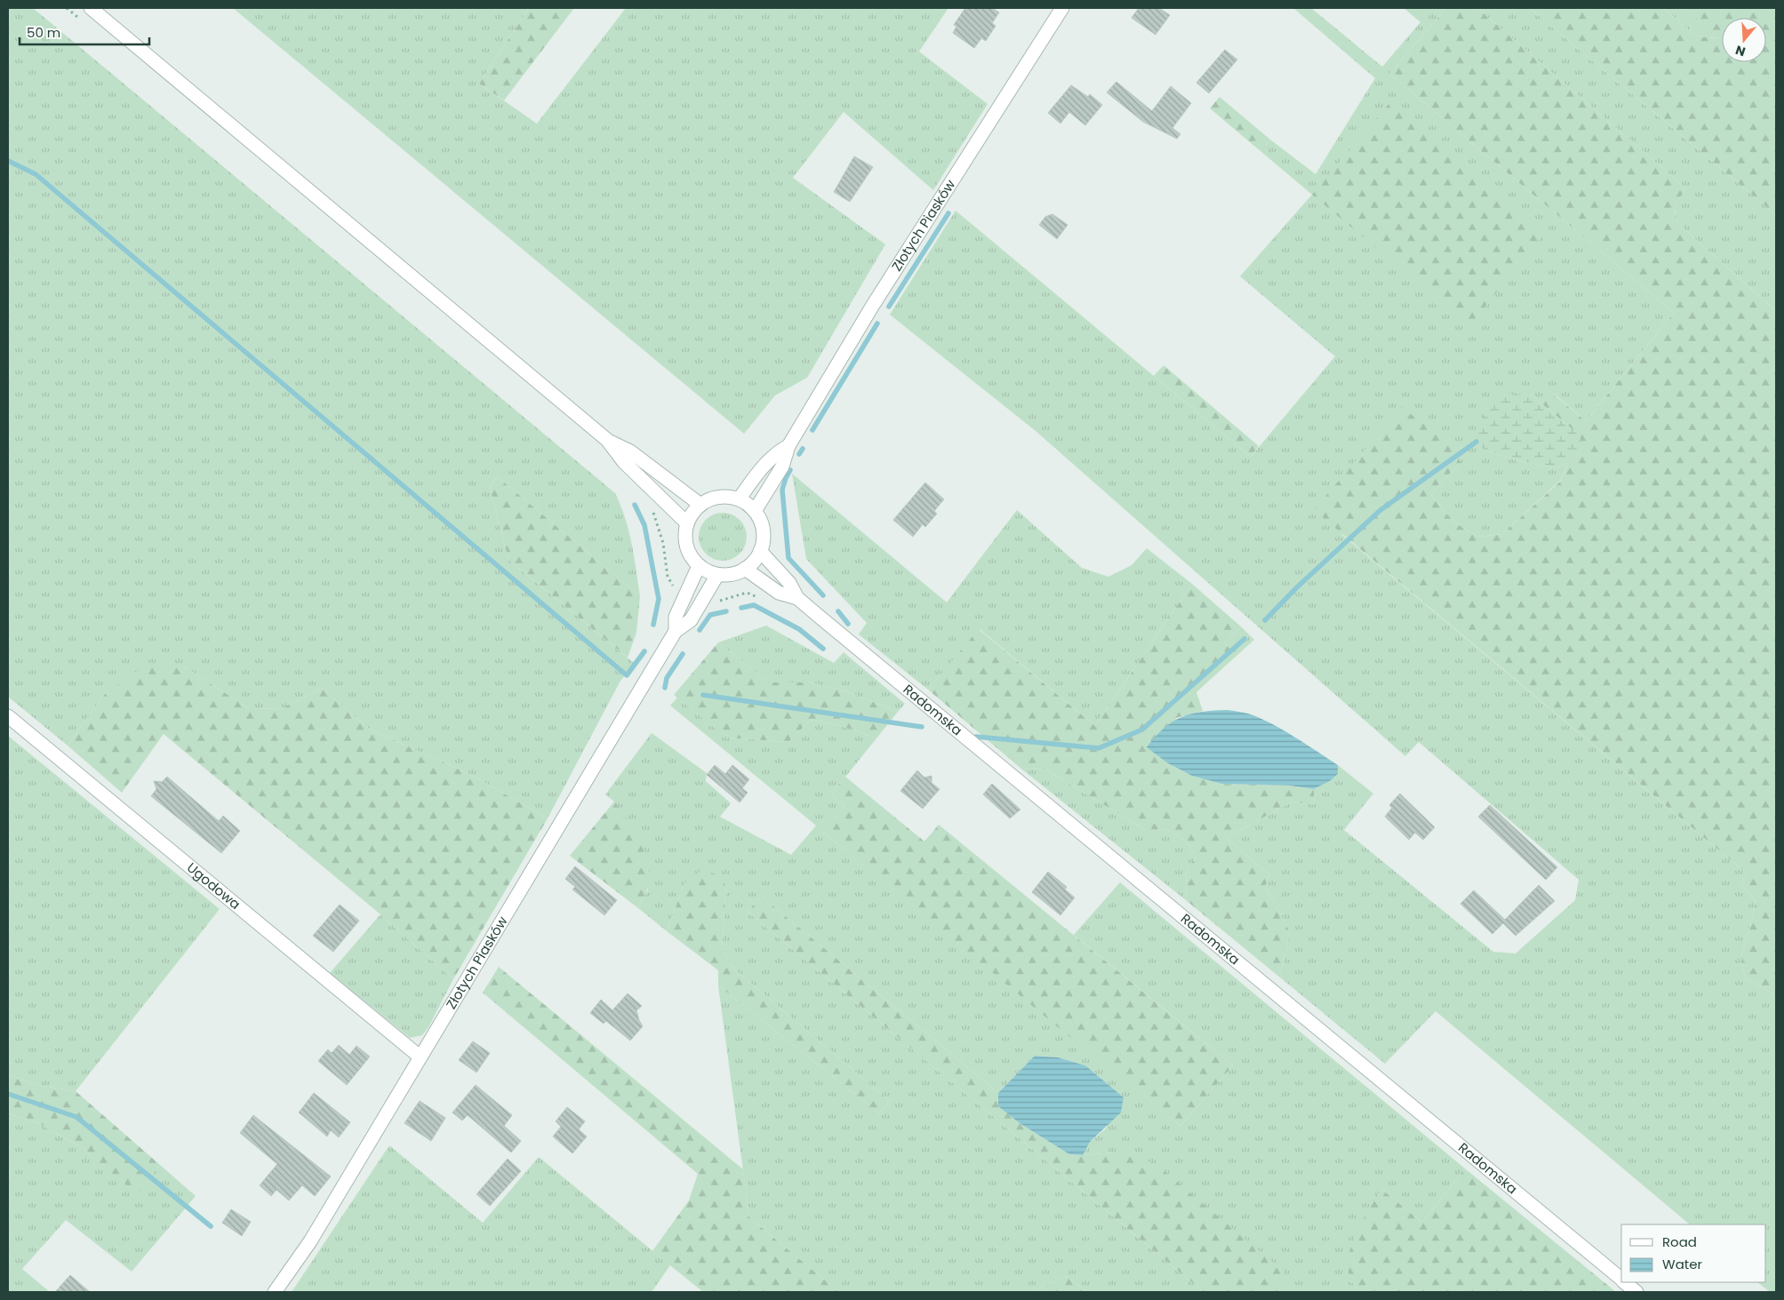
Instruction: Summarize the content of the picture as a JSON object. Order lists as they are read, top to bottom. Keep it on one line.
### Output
{"streets":{"street":["Złotych Piasków","Radomska","Ugodowa"]},"crossings":[["Złotych Piasków","Radomska"],["Złotych Piasków","Ugodowa"]],"legend":["Road","Water"],"scale_bar":"50 m","north":"bottom"}
